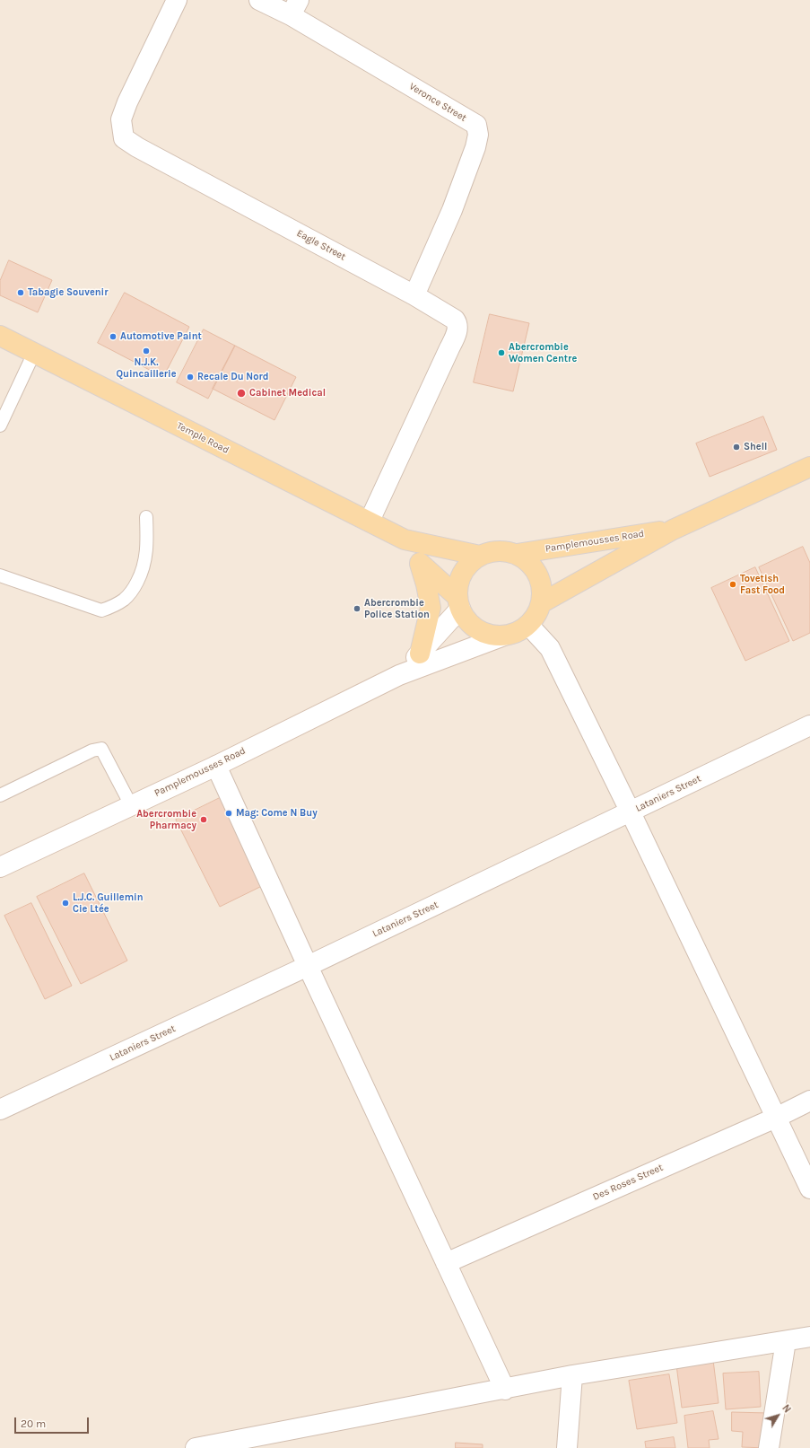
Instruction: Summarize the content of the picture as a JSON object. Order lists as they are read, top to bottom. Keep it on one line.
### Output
{"streets":{"main road":["Temple Road","Pamplemousses Road"],"street":["Veronce Street","Eagle Street","Lataniers Street","Des Roses Street"]},"crossings":[["Veronce Street","Eagle Street"],["Eagle Street","Temple Road"],["Temple Road","Pamplemousses Road"]],"places":["Tabagie Souvenir","Automotive Paint","N.J.K. Quincaillerie","Abercrombie Women Centre","Recale Du Nord","Cabinet Medical","Shell","Tovetish Fast Food","Abercrombie Police Station","Mag: Come N Buy","Abercrombie Pharmacy","L.J.C. Guillemin Cie Ltée"],"scale_bar":"20 m","north":"top right"}
